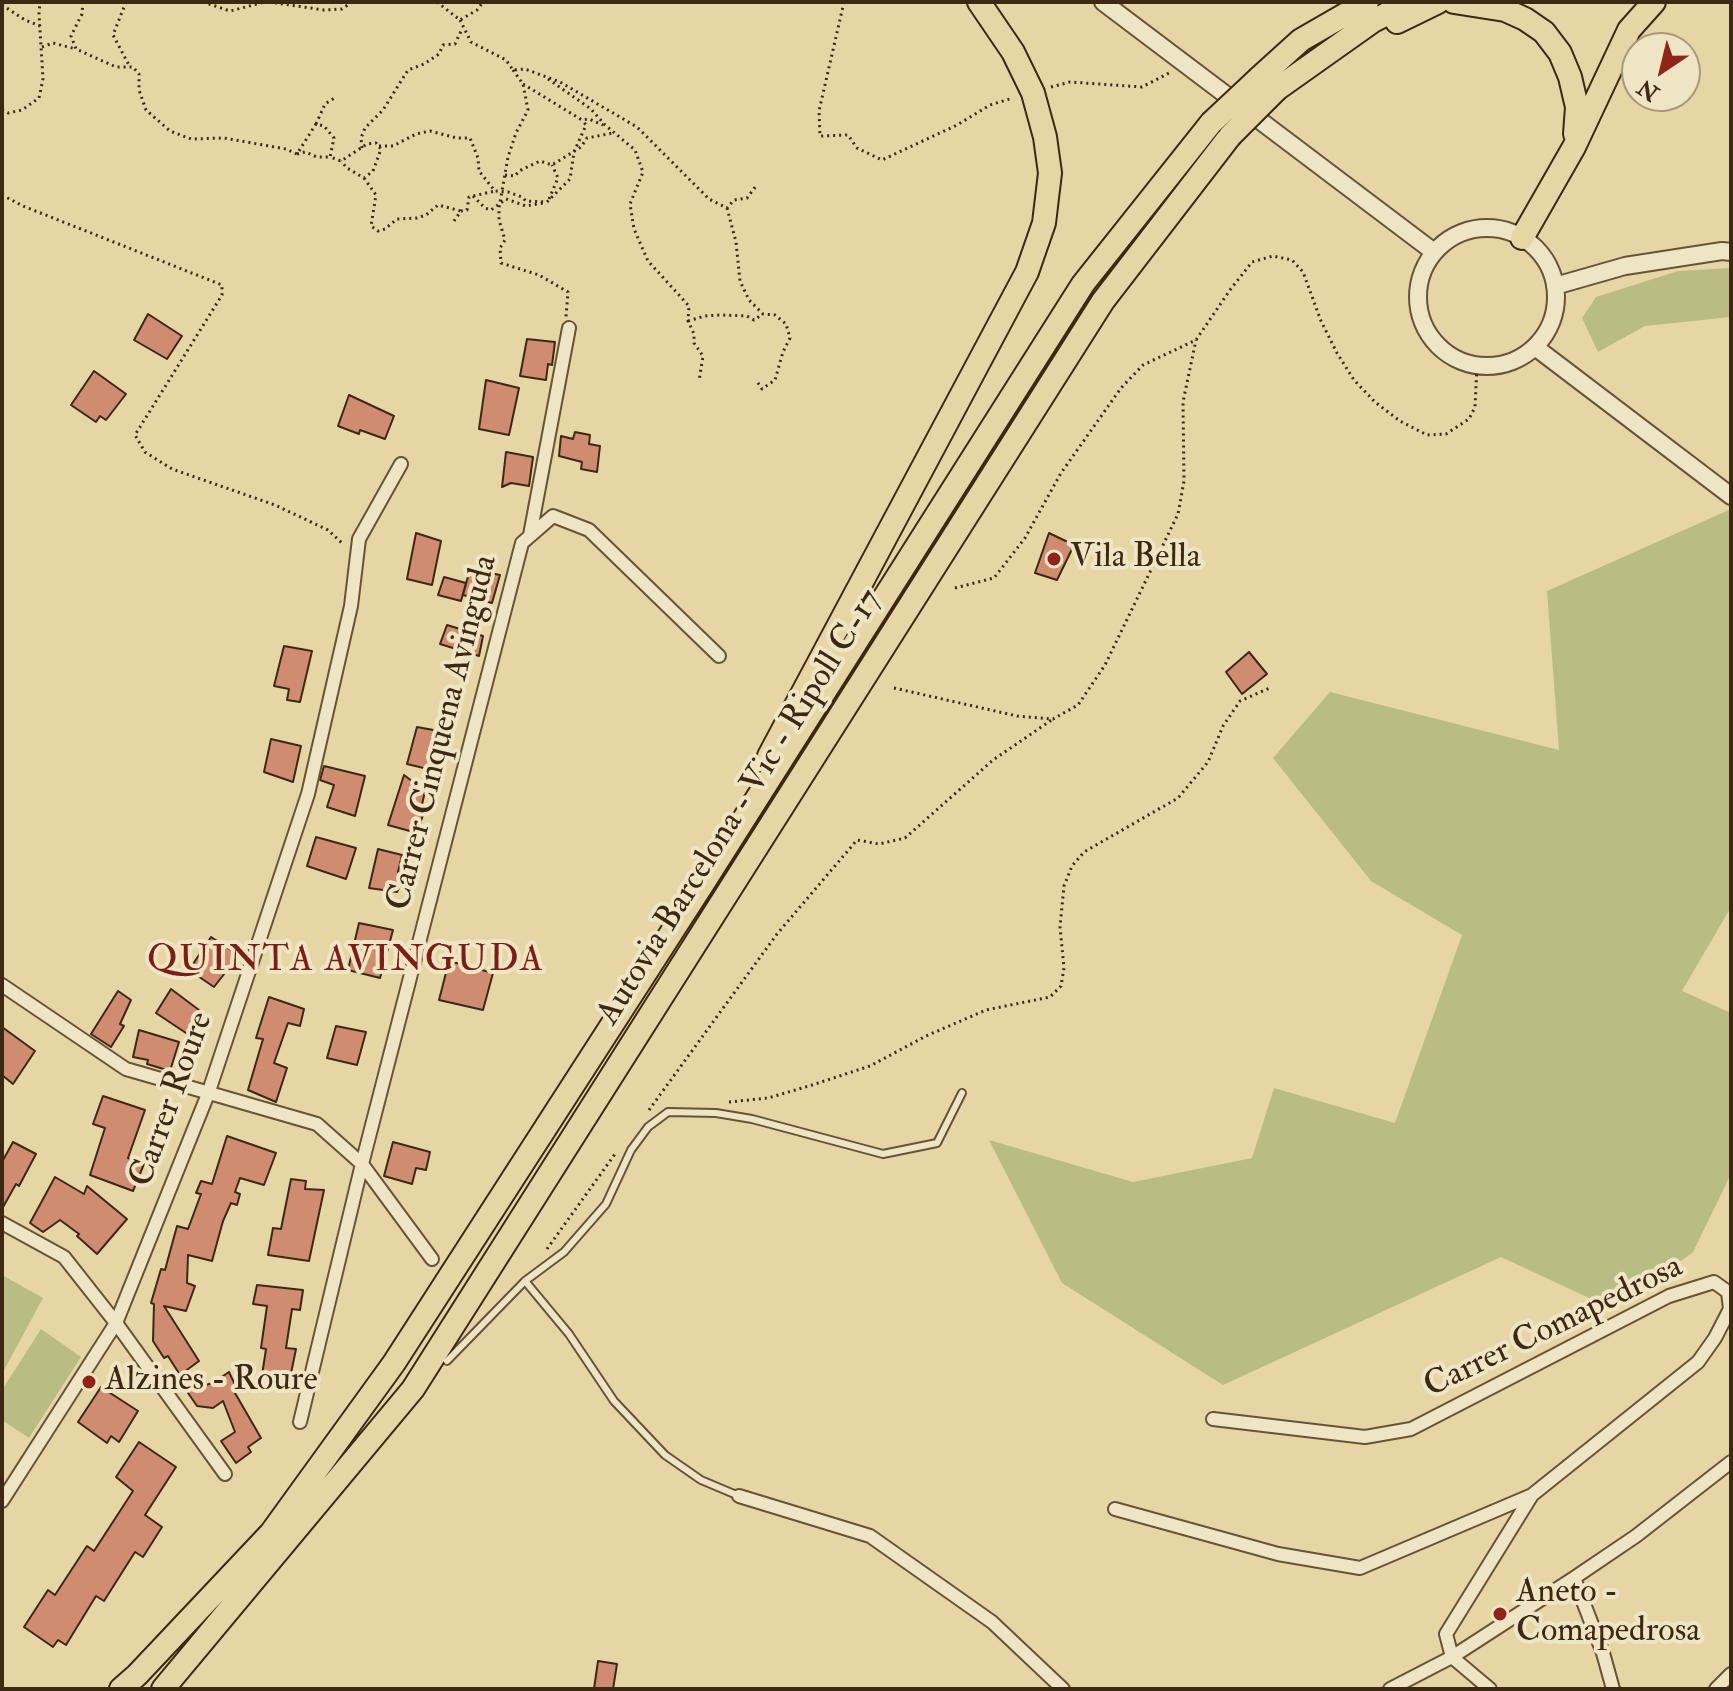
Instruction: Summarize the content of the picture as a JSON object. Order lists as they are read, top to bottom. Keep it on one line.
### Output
{"streets":{"highway":["Autovia Barcelona - Vic - Ripoll C-17"],"street":["Carrer Cinquena Avinguda","Carrer Roure","Carrer Comapedrosa"]},"districts":["QUINTA AVINGUDA"],"places":["Vila Bella","Alzines - Roure","Aneto - Comapedrosa"],"north":"bottom left"}
